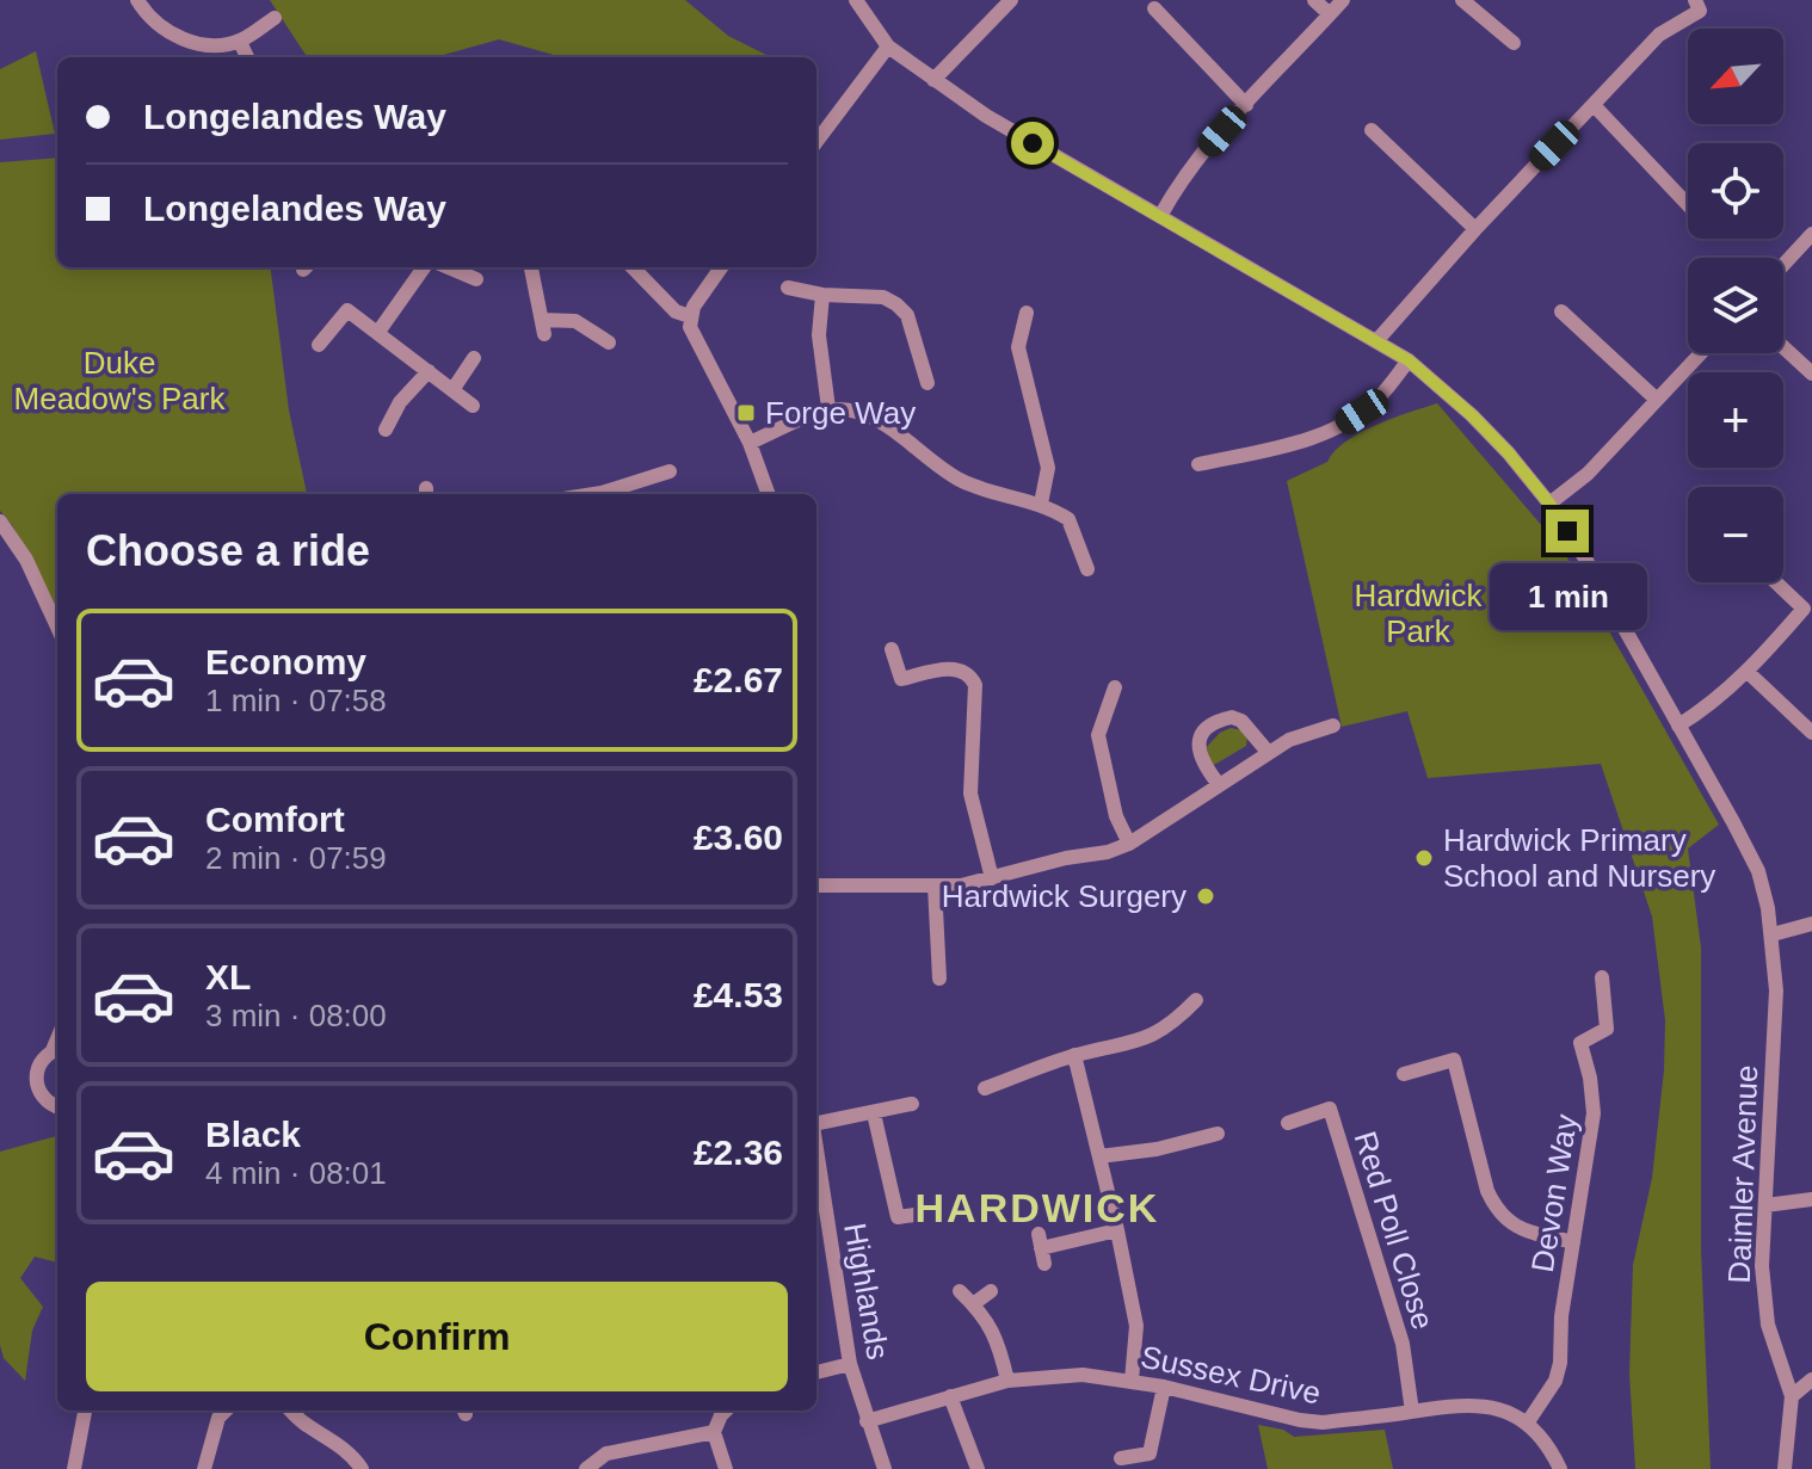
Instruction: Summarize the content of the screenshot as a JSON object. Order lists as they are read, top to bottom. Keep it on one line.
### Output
{"streets":{"street":["Daimler Avenue","Devon Way","Red Poll Close","Highlands","Sussex Drive"]},"crossings":[["Devon Way","Sussex Drive"],["Red Poll Close","Sussex Drive"],["Highlands","Sussex Drive"]],"districts":["HARDWICK"],"parks":["Duke Meadow's Park","Hardwick Park"],"places":{"transit":["Forge Way"],"other":["Hardwick Primary School and Nursery","Hardwick Surgery"]},"north":"bottom left","page":{"map_buttons":["+","−"],"banner":["Longelandes Way","Longelandes Way"],"heading":"Choose a ride","bubble":"1 min","list":[{"name":"Economy","note":"1 min · 07:58","value":"£2.67"},{"name":"Comfort","note":"2 min · 07:59","value":"£3.60"},{"name":"XL","note":"3 min · 08:00","value":"£4.53"},{"name":"Black","note":"4 min · 08:01","value":"£2.36"}],"buttons":"Confirm"}}
